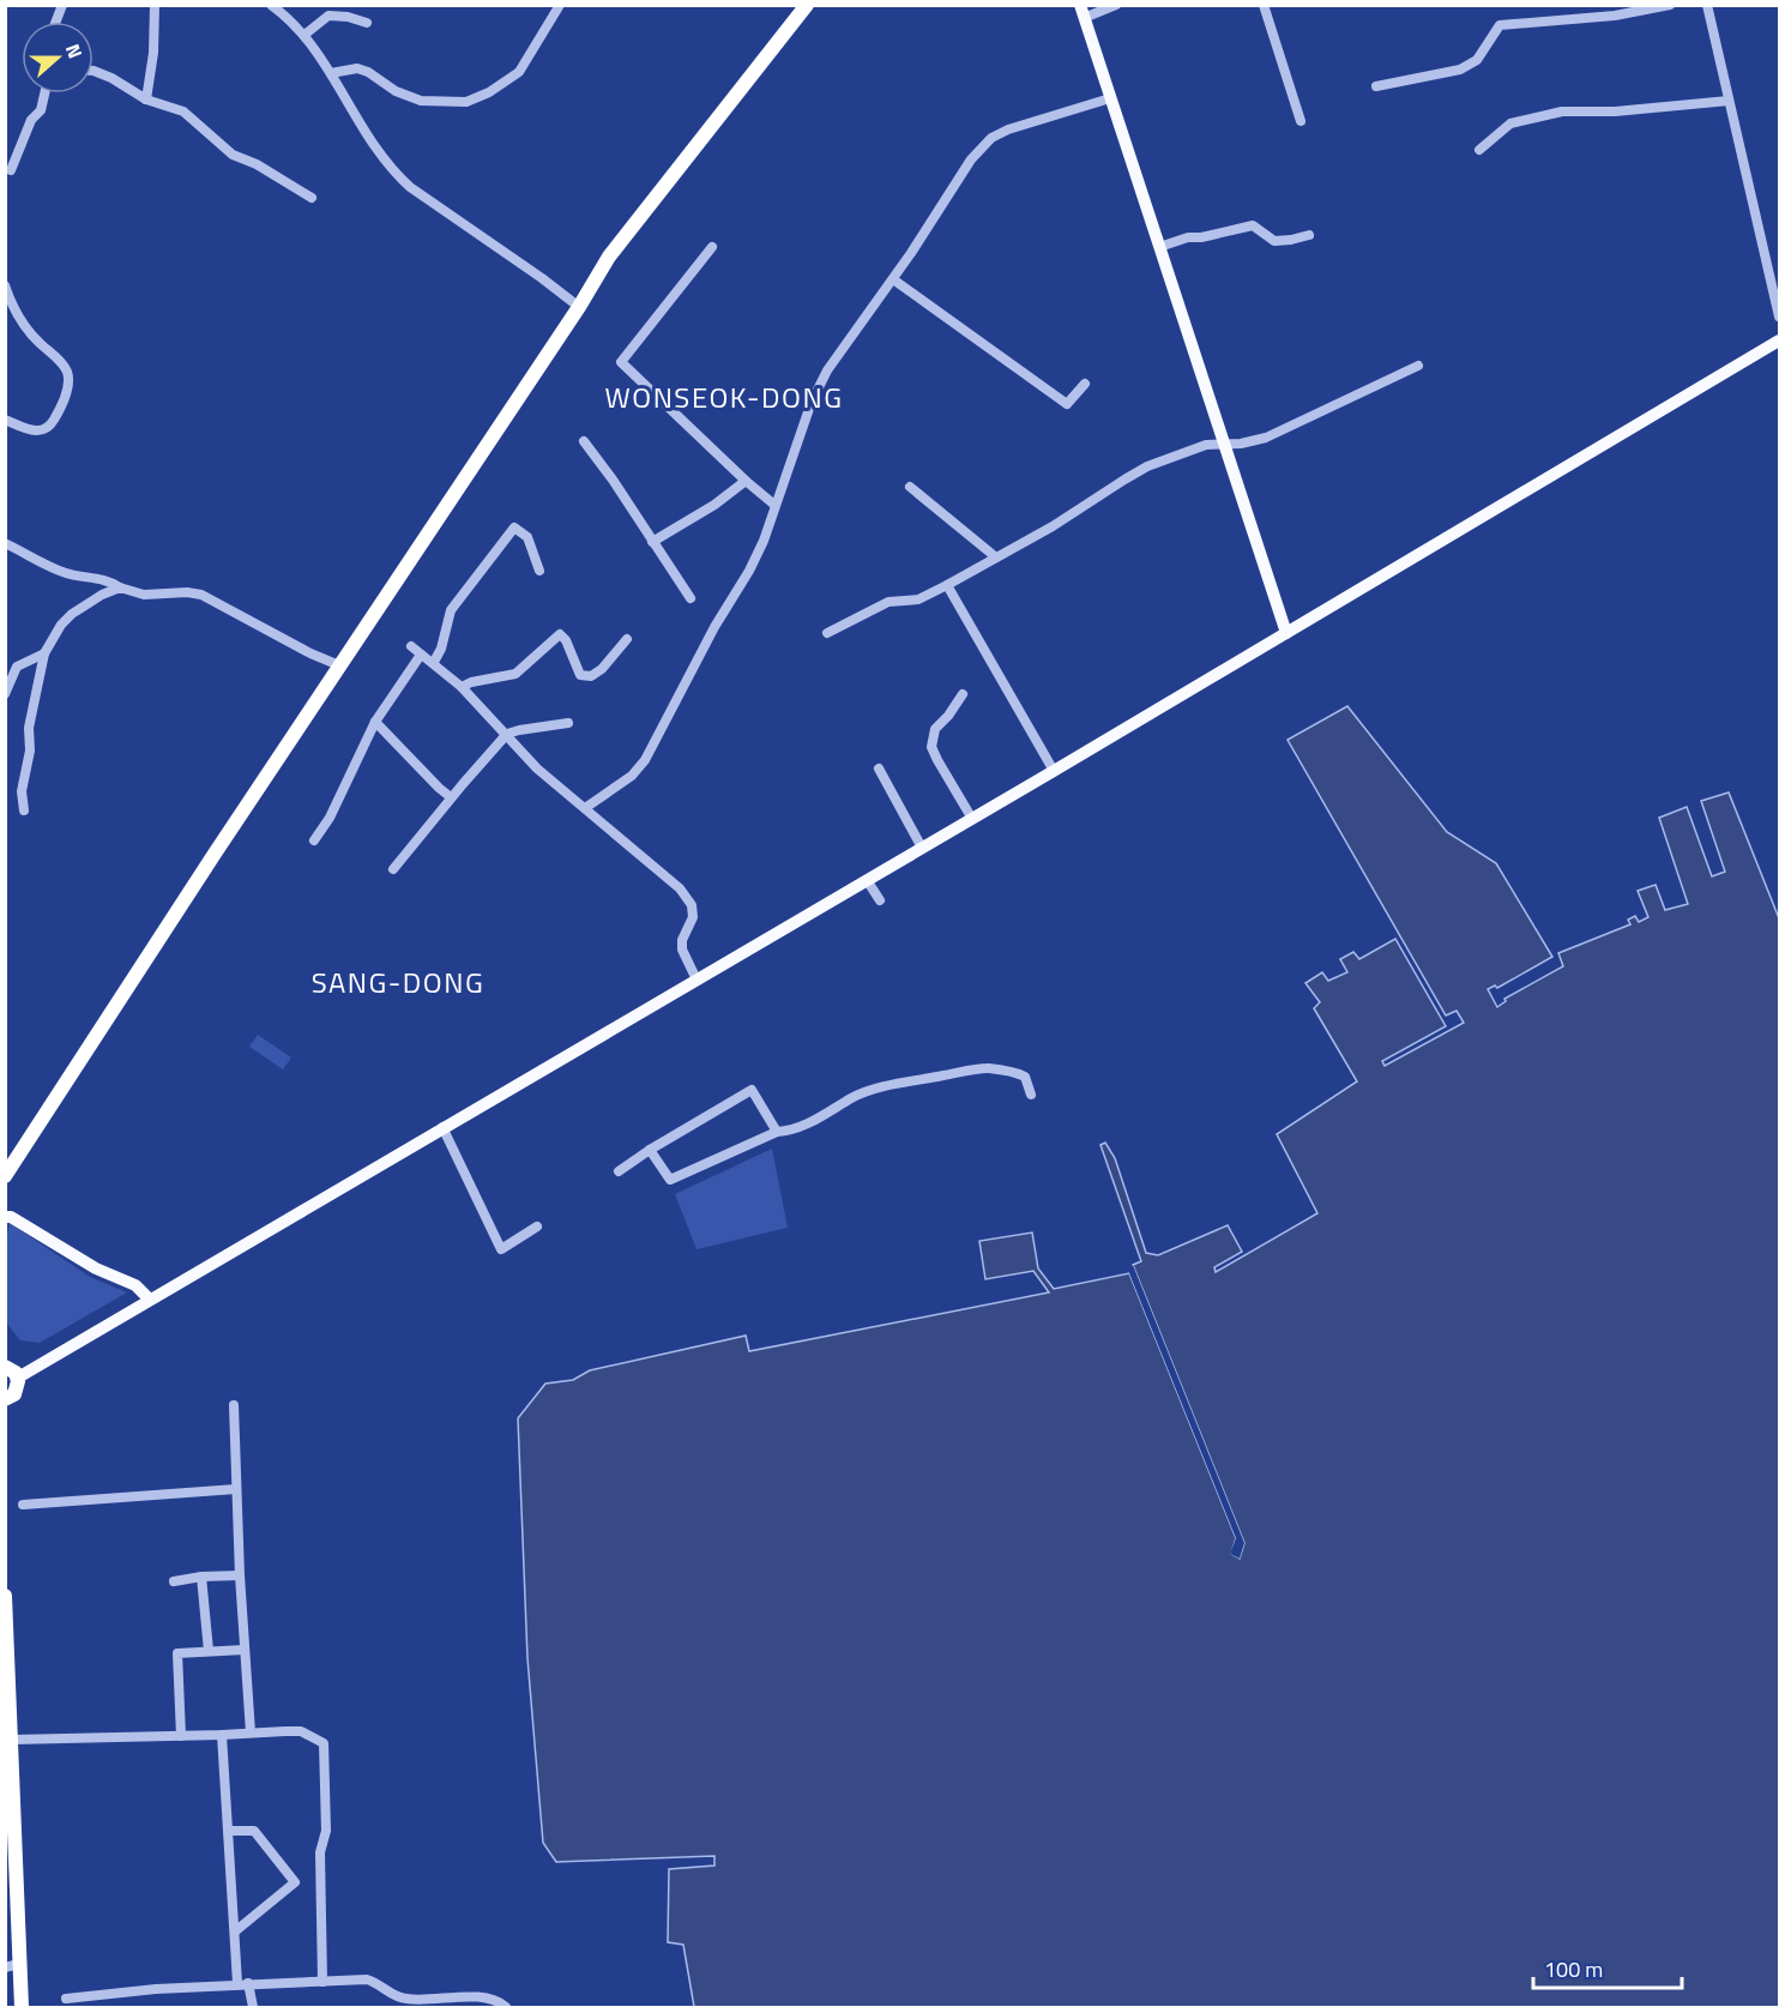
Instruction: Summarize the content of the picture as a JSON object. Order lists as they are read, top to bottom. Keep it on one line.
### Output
{"districts":["WONSEOK-DONG","SANG-DONG"],"scale_bar":"100 m","north":"right"}
